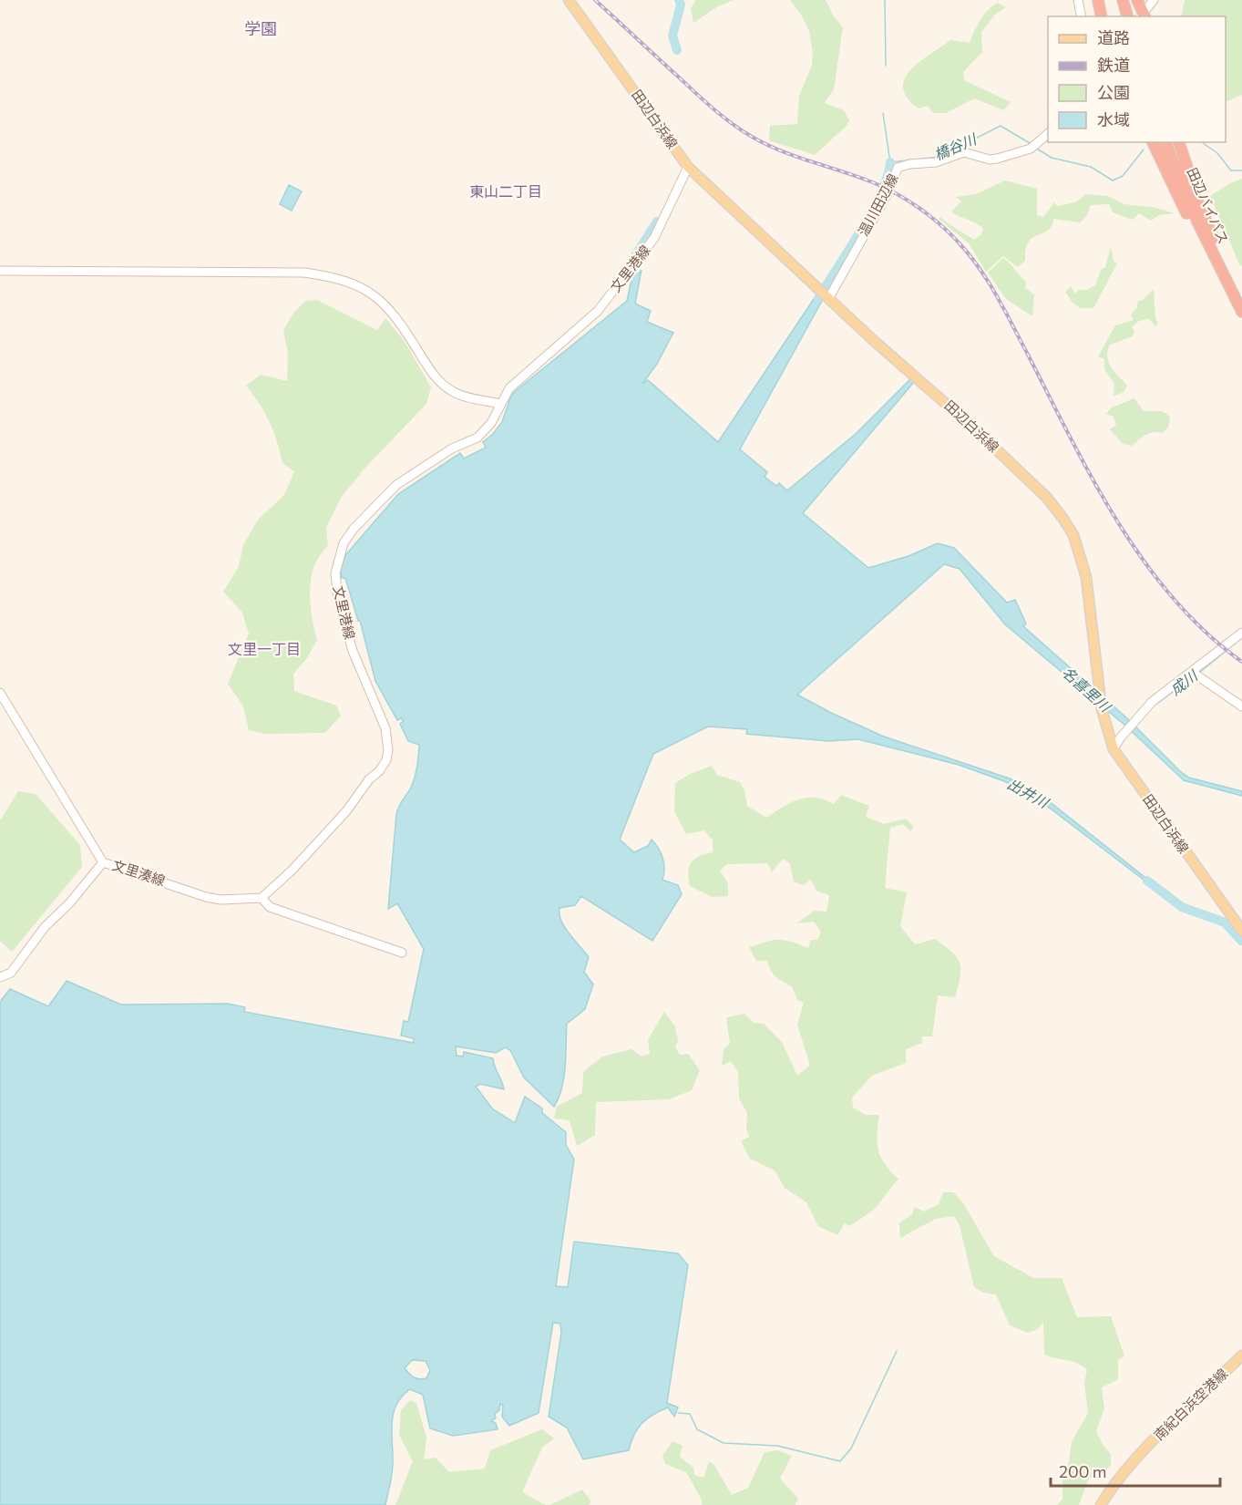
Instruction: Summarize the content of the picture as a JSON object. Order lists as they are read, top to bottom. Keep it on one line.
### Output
{"streets":{"highway":["田辺バイパス"],"main road":["田辺白浜線","温川田辺線","文里港線","文里湊線","南紀白浜空港線"]},"crossings":[["田辺白浜線","温川田辺線"],["田辺白浜線","文里港線"],["文里港線","文里湊線"]],"districts":["学園","東山二丁目","文里一丁目"],"water":["橋谷川","成川","名喜里川","出井川"],"legend":["道路","鉄道","公園","水域"],"scale_bar":"200 m"}
